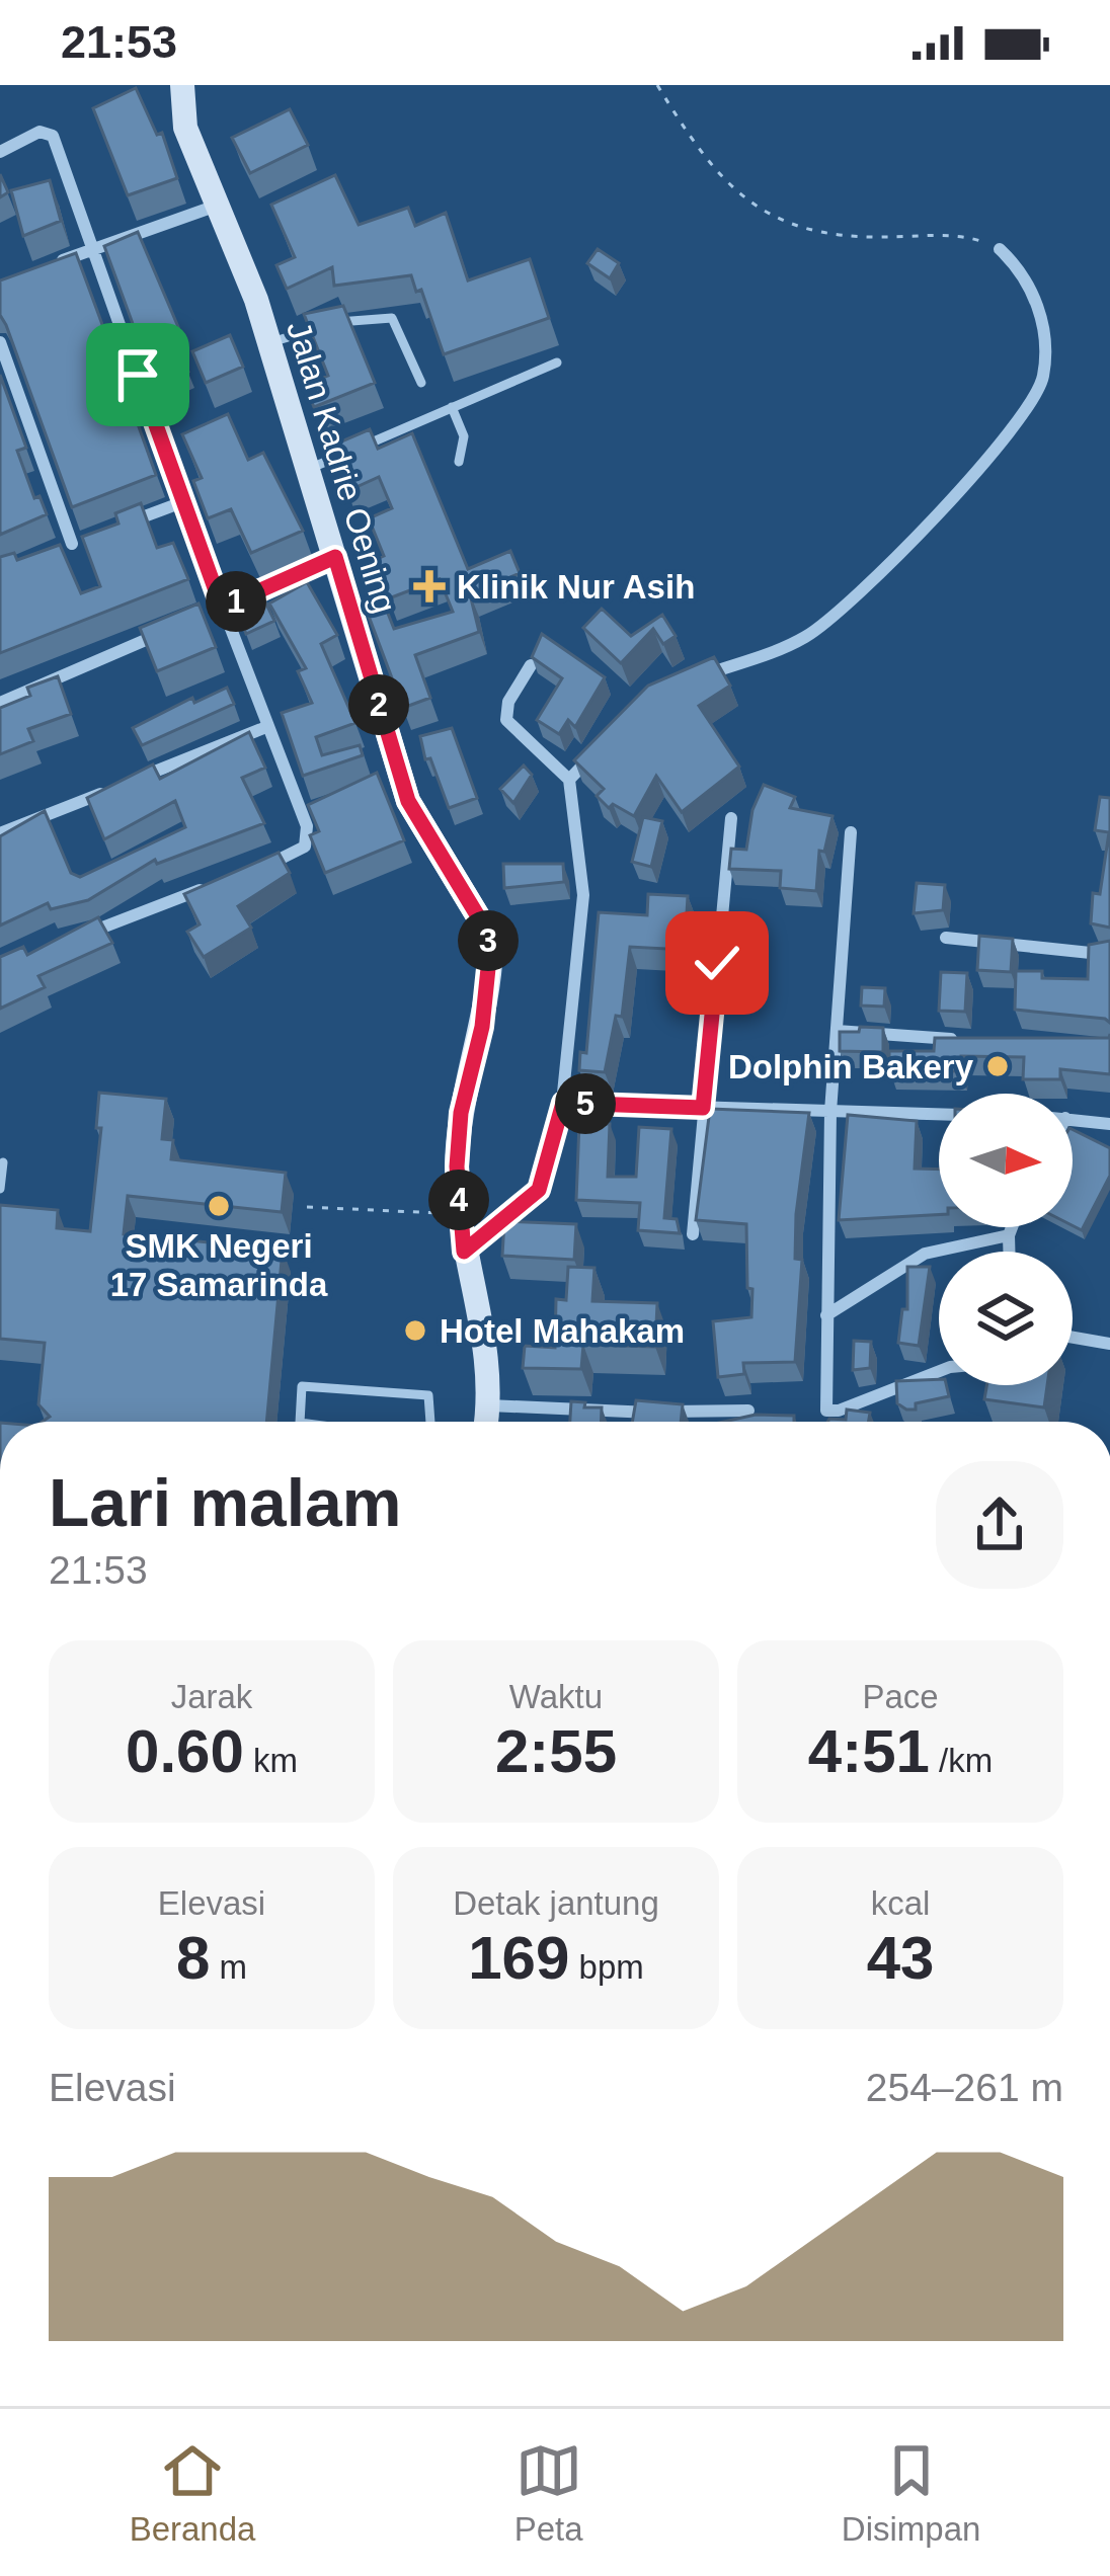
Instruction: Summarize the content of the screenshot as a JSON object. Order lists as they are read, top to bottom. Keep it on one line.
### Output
{"streets":{"main road":["Jalan Kadrie Oening"]},"places":{"health":["Klinik Nur Asih"],"other":["Dolphin Bakery","SMK Negeri 17 Samarinda","Hotel Mahakam"]},"north":"right","page":{"status":"21:53","pins":["1","2","3","5","4"],"heading":["Lari malam","21:53"],"stats":[["Jarak","0.60 km"],["Waktu","2:55"],["Pace","4:51 /km"],["Elevasi","8 m"],["Detak jantung","169 bpm"],["kcal","43"]],"chart":["Elevasi","254–261 m"],"tabs":["Beranda","Peta","Disimpan"]}}
